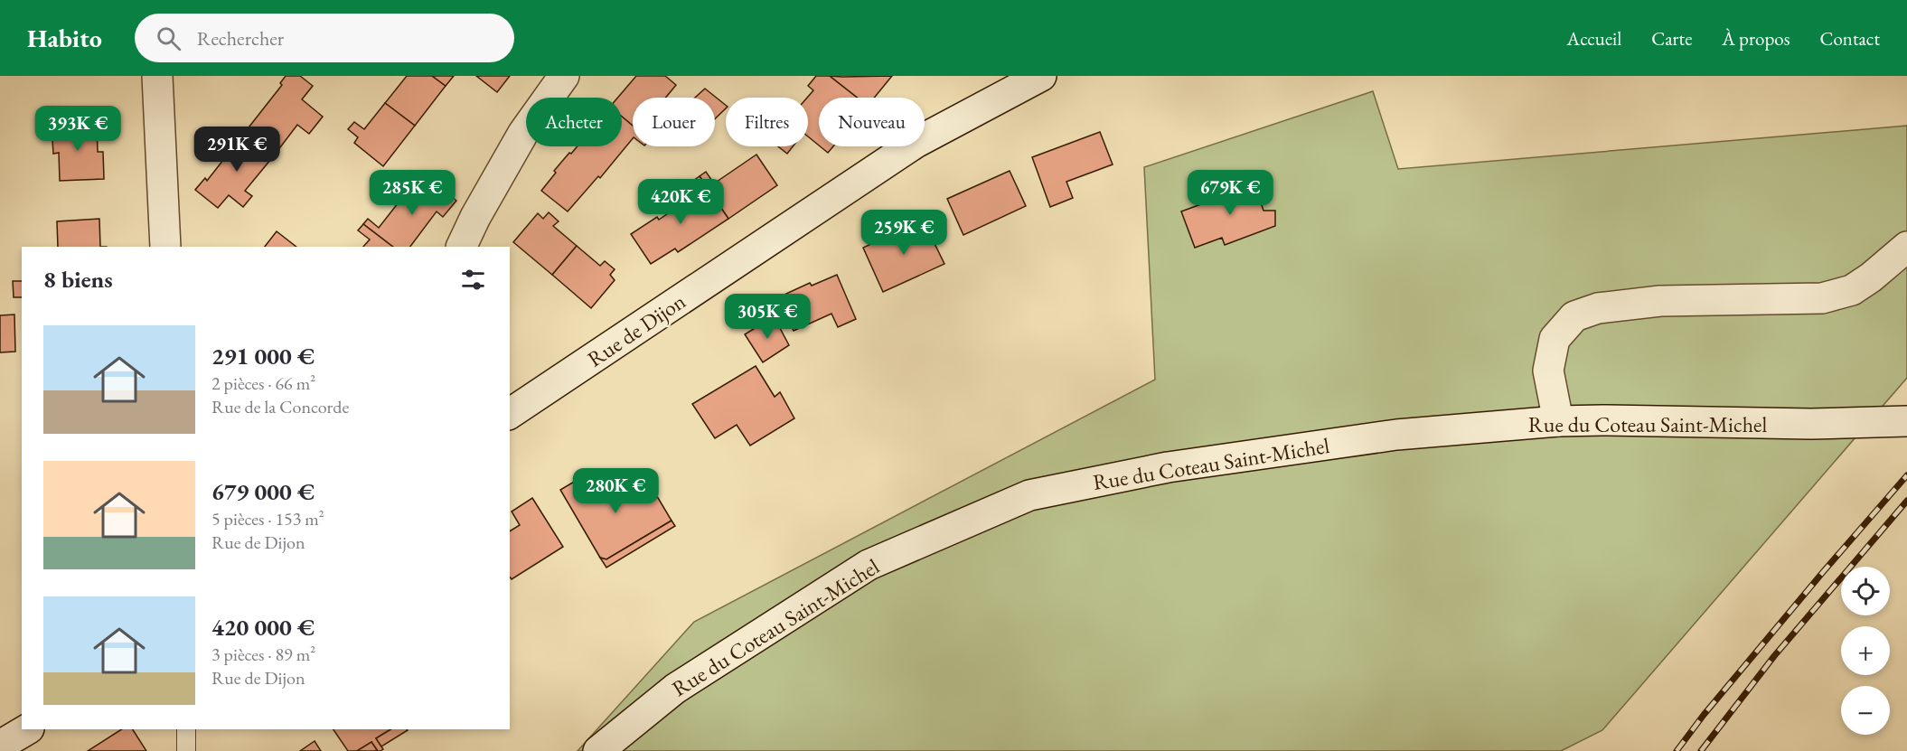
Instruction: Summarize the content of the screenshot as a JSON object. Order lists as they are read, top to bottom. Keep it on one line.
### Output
{"streets":{"street":["Rue de Dijon","Rue du Coteau Saint-Michel"]},"page":{"header":"Habito","search":"Rechercher","nav":["Accueil","Carte","À propos","Contact"],"chip":["Acheter","Louer","Filtres","Nouveau"],"price":["393K €","291K €","285K €","679K €","420K €","259K €","305K €","280K €"],"heading":"8 biens","list":[{"name":"291 000 €","note":"2 pièces · 66 m² · Rue de la Concorde"},{"name":"679 000 €","note":"5 pièces · 153 m² · Rue de Dijon"},{"name":"420 000 €","note":"3 pièces · 89 m² · Rue de Dijon"}],"map_buttons":["+","−"]}}
